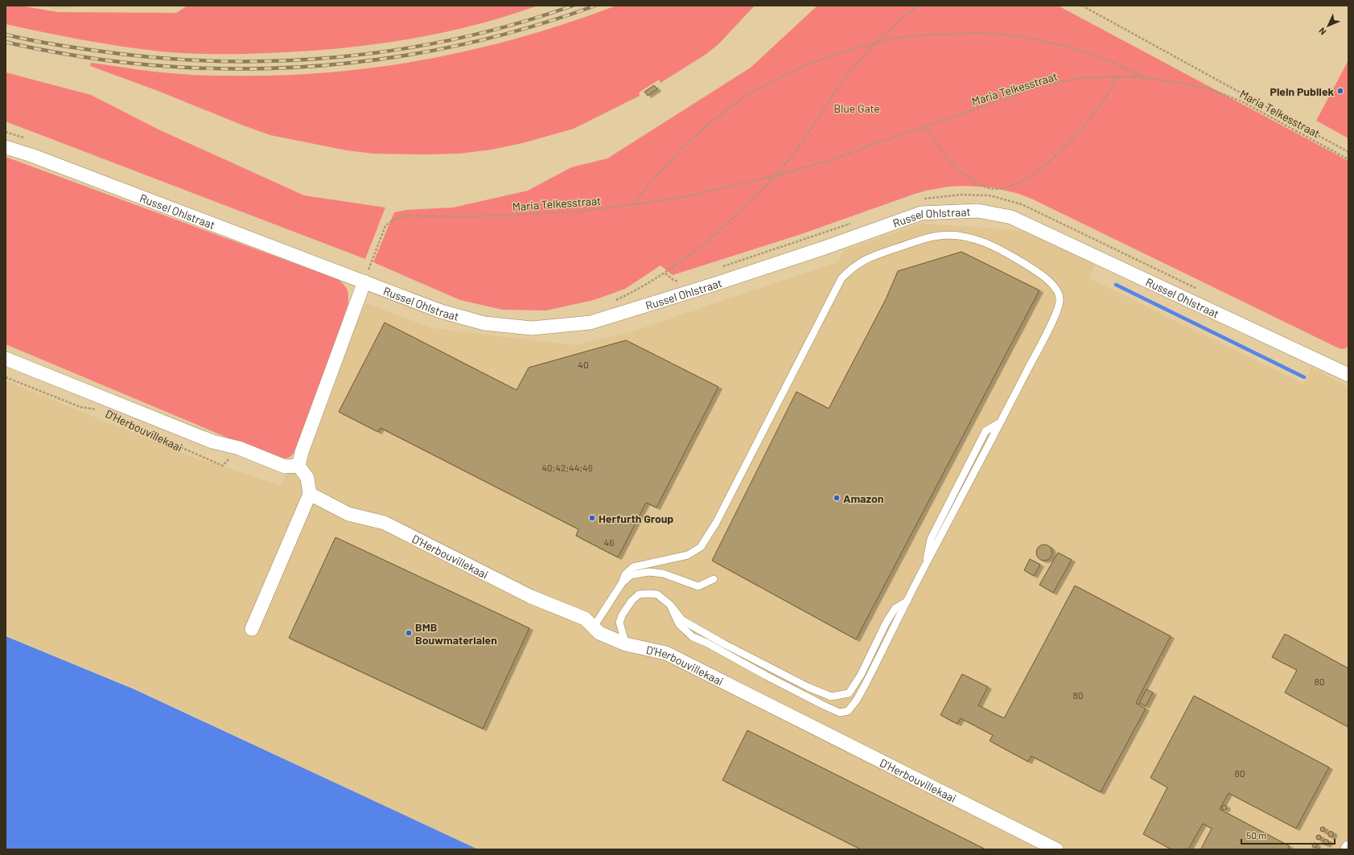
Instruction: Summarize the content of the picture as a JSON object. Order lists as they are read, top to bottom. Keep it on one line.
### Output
{"streets":{"street":["Russel Ohlstraat","D'Herbouvillekaai"],"path":["Maria Telkesstraat"]},"crossings":[["Maria Telkesstraat","Russel Ohlstraat"]],"parks":["Blue Gate"],"places":["Plein Publiek","Amazon","Herfurth Group","BMB Bouwmaterialen"],"house_numbers":["40","40;42;44;46","46","80","80","80"],"scale_bar":"50 m","north":"bottom left"}
